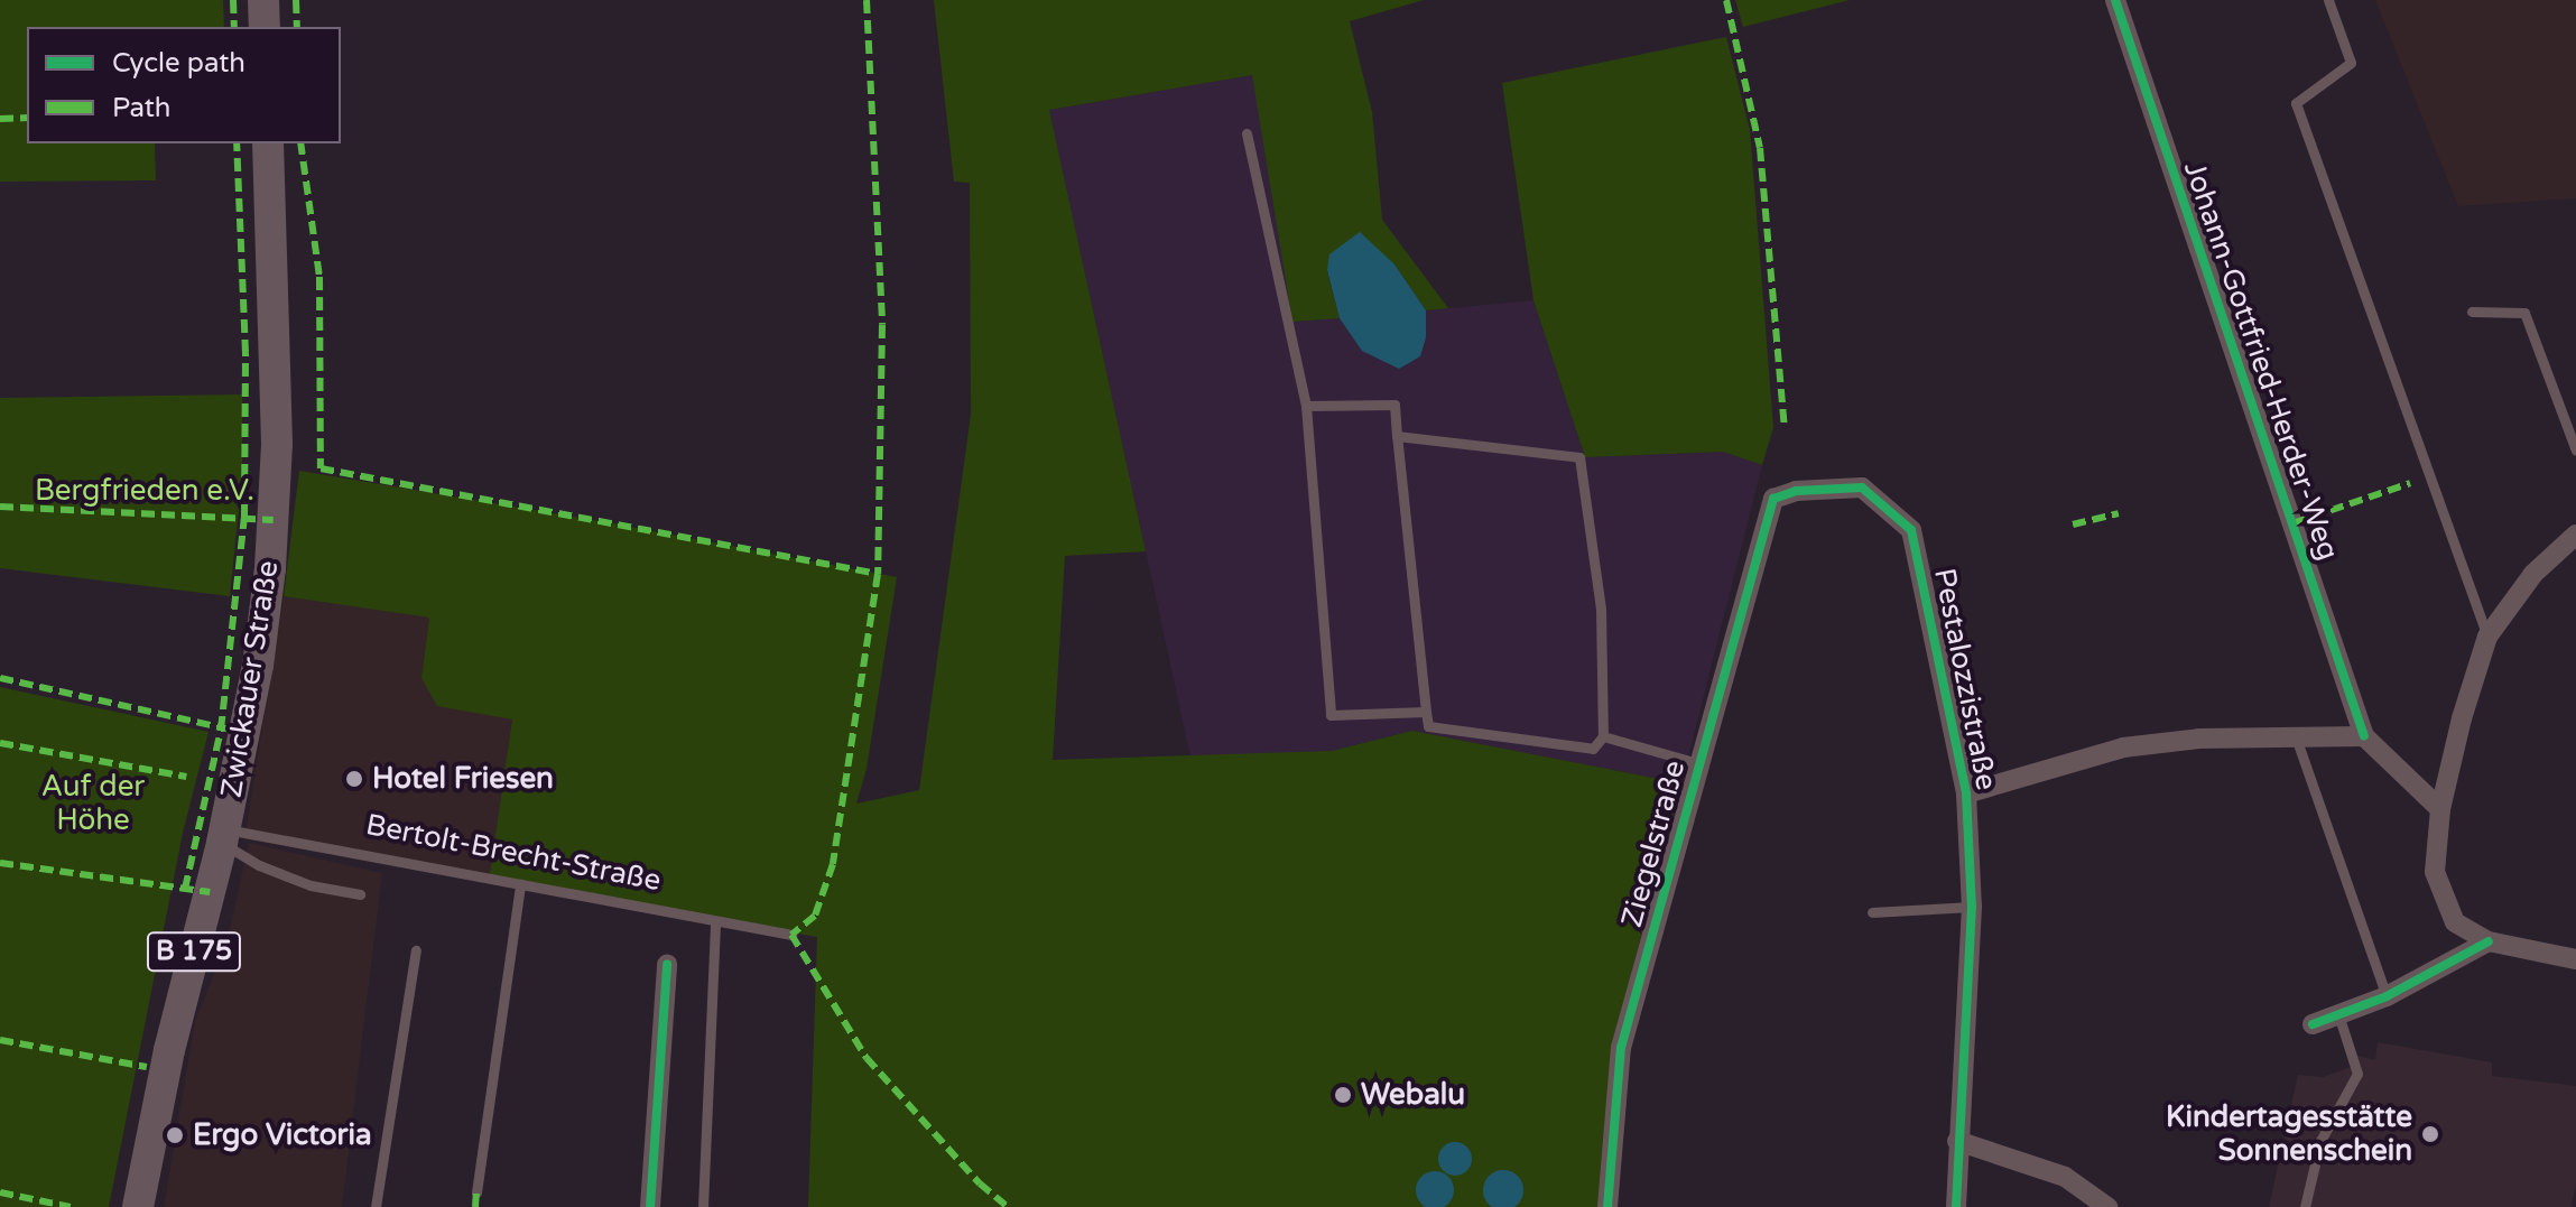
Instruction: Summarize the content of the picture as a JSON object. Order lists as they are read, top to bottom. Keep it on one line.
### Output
{"streets":{"main road":["Zwickauer Straße","B 175"],"street":["Johann-Gottfried-Herder-Weg","Pestalozzistraße","Ziegelstraße"],"lane":["Bertolt-Brecht-Straße"]},"crossings":[["Zwickauer Straße","Bertolt-Brecht-Straße"],["Pestalozzistraße","Ziegelstraße"]],"parks":["Bergfrieden e.V.","Auf der Höhe"],"places":["Hotel Friesen","Webalu","Kindertagesstätte Sonnenschein","Ergo Victoria"],"legend":["Cycle path","Path"]}
